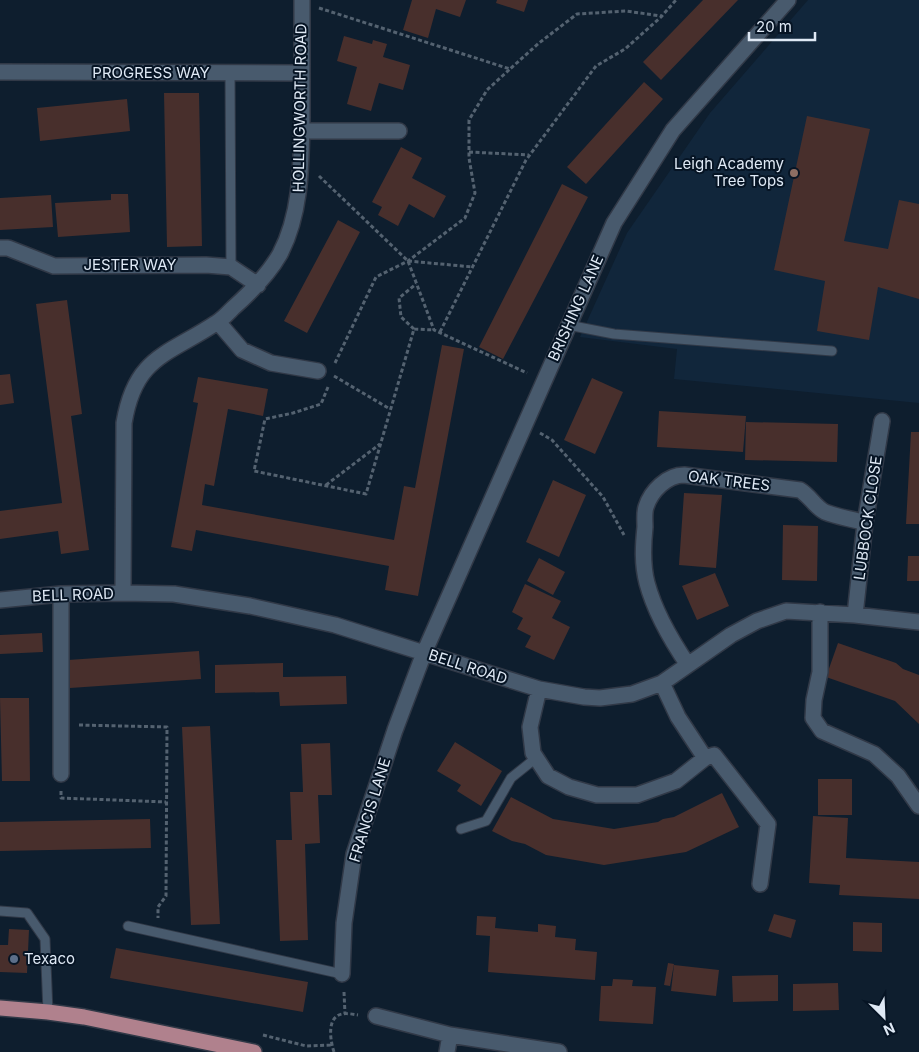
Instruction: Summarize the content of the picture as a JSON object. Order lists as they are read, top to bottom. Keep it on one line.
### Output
{"streets":{"street":["PROGRESS WAY","HOLLINGWORTH ROAD","JESTER WAY","BRISHING LANE","OAK TREES","LUBBOCK CLOSE","BELL ROAD","FRANCIS LANE"]},"crossings":[["PROGRESS WAY","HOLLINGWORTH ROAD"],["HOLLINGWORTH ROAD","JESTER WAY"],["HOLLINGWORTH ROAD","BELL ROAD"],["BRISHING LANE","BELL ROAD"],["BRISHING LANE","FRANCIS LANE"],["OAK TREES","LUBBOCK CLOSE"],["OAK TREES","BELL ROAD"],["LUBBOCK CLOSE","BELL ROAD"],["BELL ROAD","FRANCIS LANE"]],"places":["Leigh Academy Tree Tops","Texaco"],"scale_bar":"20 m","north":"bottom right"}
